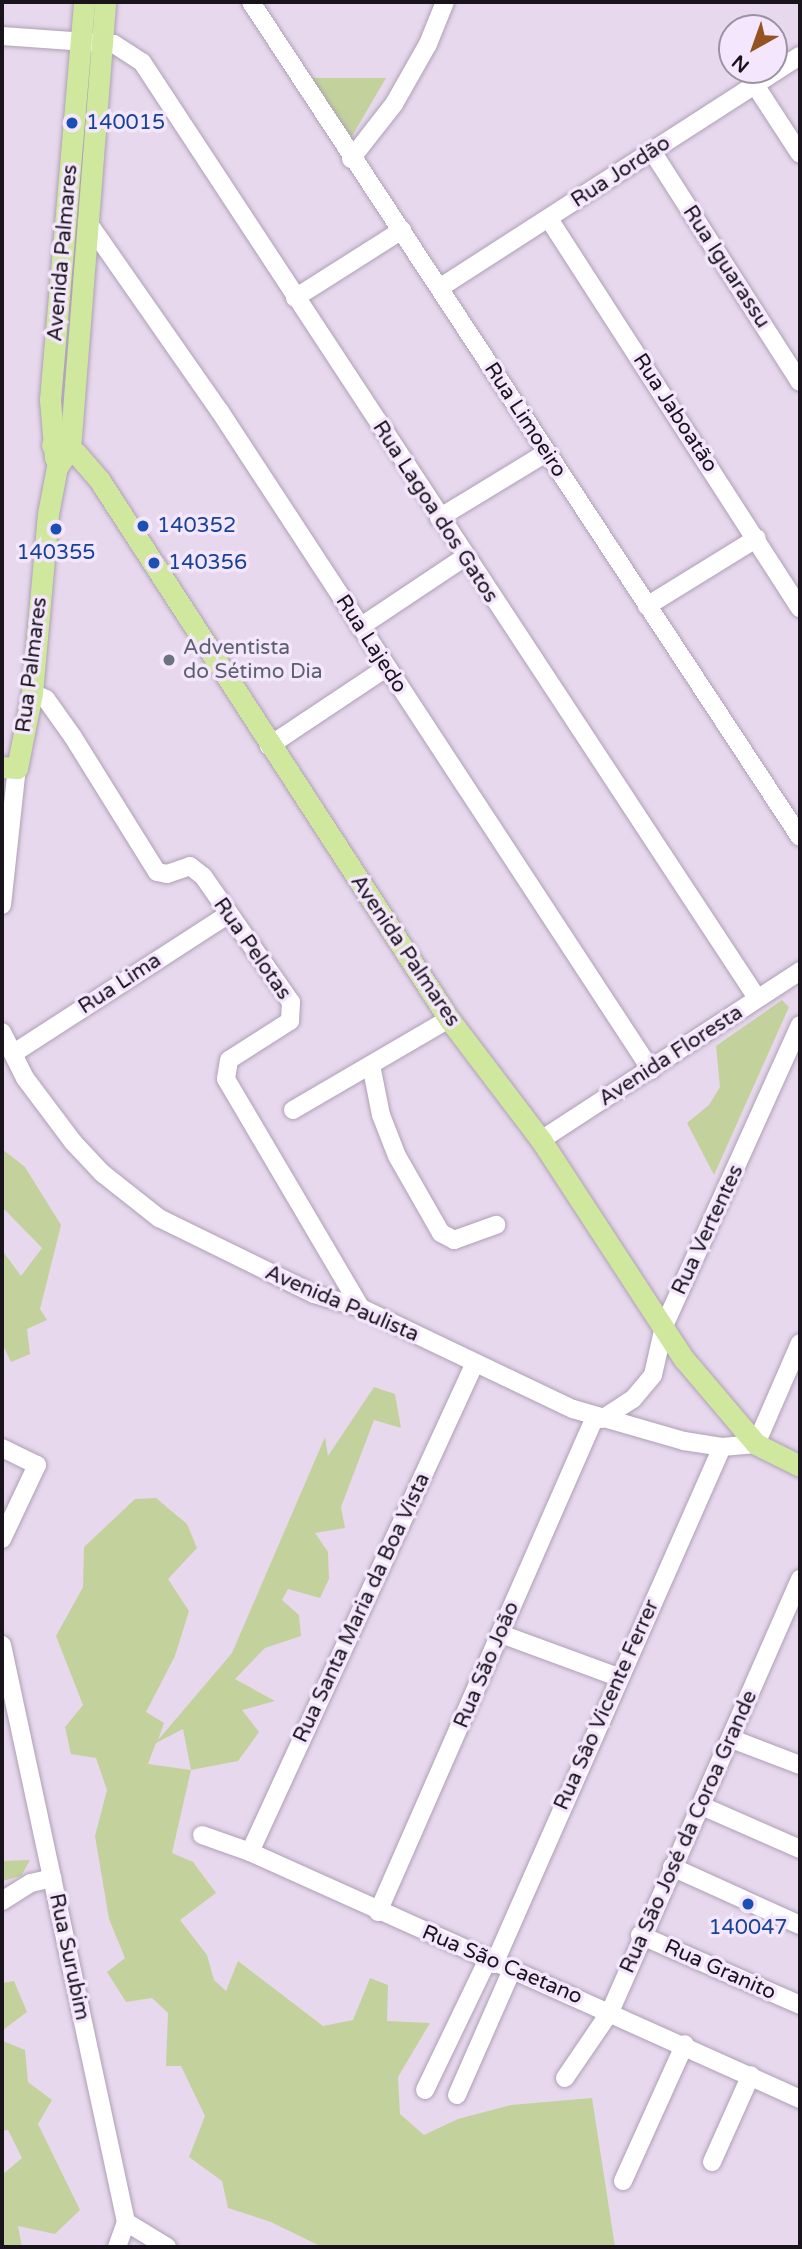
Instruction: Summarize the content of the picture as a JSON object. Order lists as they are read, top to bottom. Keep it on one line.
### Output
{"streets":{"main road":["Avenida Palmares","Rua Palmares"],"street":["Rua Jordão","Rua Iguarassu","Rua Jaboatão","Rua Limoeiro","Rua Lagoa dos Gatos","Rua Lajedo","Rua Pelotas","Rua Lima","Avenida Floresta","Rua Vertentes","Avenida Paulista","Rua Santa Maria da Boa Vista","Rua São João","Rua Sâo Vicente Ferrer","Rua São José da Coroa Grande","Rua Surubim","Rua São Caetano","Rua Granito"]},"crossings":[["Rua Jordão","Rua Iguarassu"],["Rua Jordão","Rua Jaboatão"],["Rua Jordão","Rua Limoeiro"],["Avenida Palmares","Rua Lagoa dos Gatos"],["Avenida Palmares","Rua Lajedo"],["Avenida Palmares","Rua Palmares"],["Avenida Palmares","Avenida Floresta"],["Avenida Palmares","Rua Vertentes"],["Avenida Palmares","Avenida Paulista"],["Rua Lagoa dos Gatos","Avenida Floresta"],["Rua Lajedo","Avenida Floresta"],["Rua Palmares","Rua Pelotas"],["Rua Pelotas","Rua Lima"],["Rua Pelotas","Avenida Paulista"],["Rua Lima","Avenida Paulista"],["Rua Vertentes","Avenida Paulista"],["Rua Vertentes","Rua São João"],["Avenida Paulista","Rua Santa Maria da Boa Vista"],["Avenida Paulista","Rua São João"],["Avenida Paulista","Rua Sâo Vicente Ferrer"],["Rua Santa Maria da Boa Vista","Rua São Caetano"],["Rua São João","Rua São Caetano"],["Rua Sâo Vicente Ferrer","Rua São Caetano"],["Rua São José da Coroa Grande","Rua São Caetano"],["Rua São José da Coroa Grande","Rua Granito"]],"places":["140015","140352","140355","140356","Adventista do Sétimo Dia","140047"],"north":"bottom left"}
